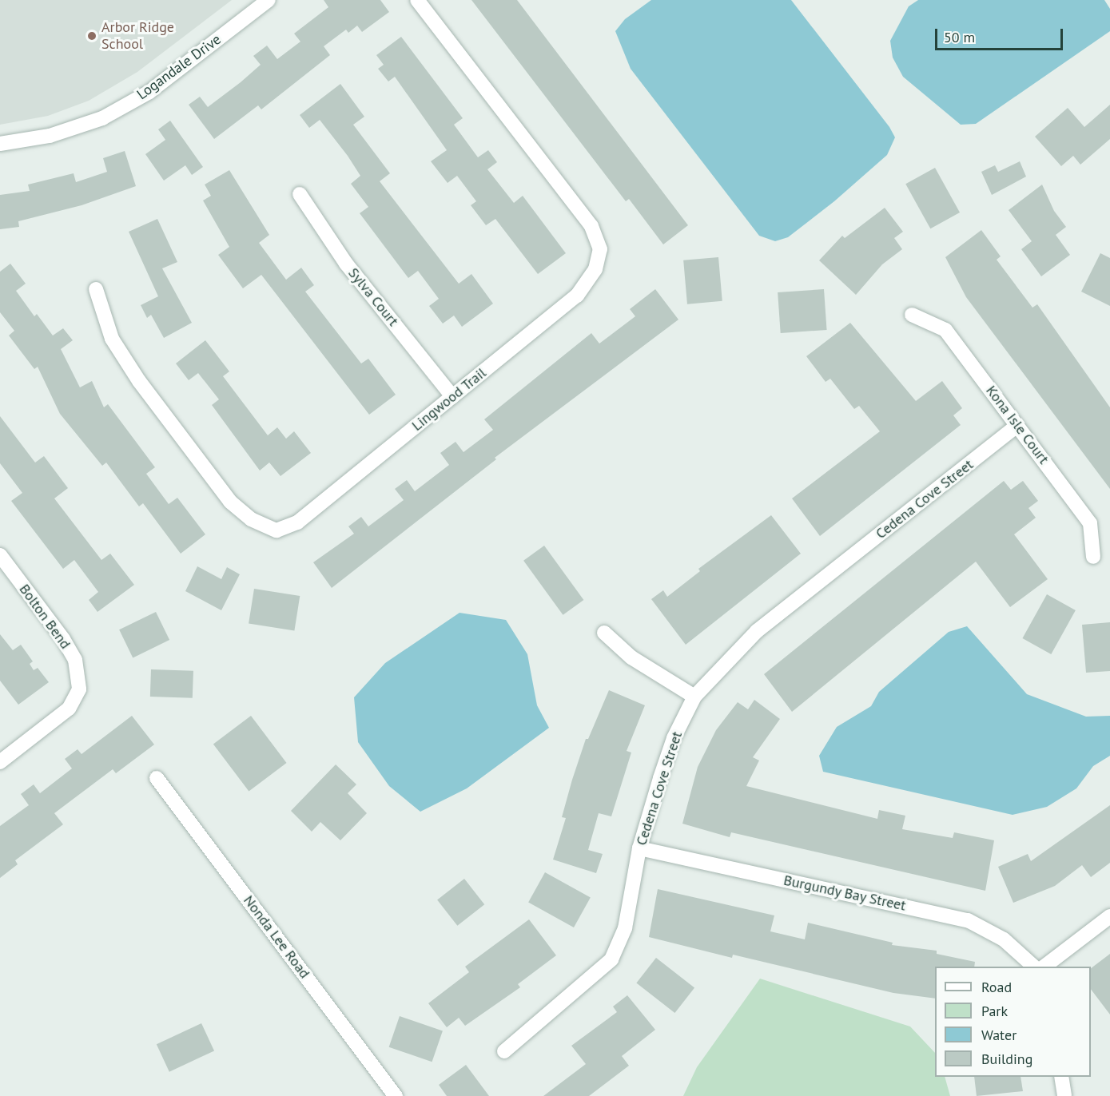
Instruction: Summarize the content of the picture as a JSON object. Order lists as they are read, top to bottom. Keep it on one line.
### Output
{"streets":{"street":["Logandale Drive","Sylva Court","Lingwood Trail","Kona Isle Court","Cedena Cove Street","Bolton Bend","Burgundy Bay Street","Nonda Lee Road"]},"crossings":[["Sylva Court","Lingwood Trail"],["Kona Isle Court","Cedena Cove Street"],["Cedena Cove Street","Burgundy Bay Street"]],"places":["Arbor Ridge School"],"legend":["Road","Park","Water","Building"],"scale_bar":"50 m"}
